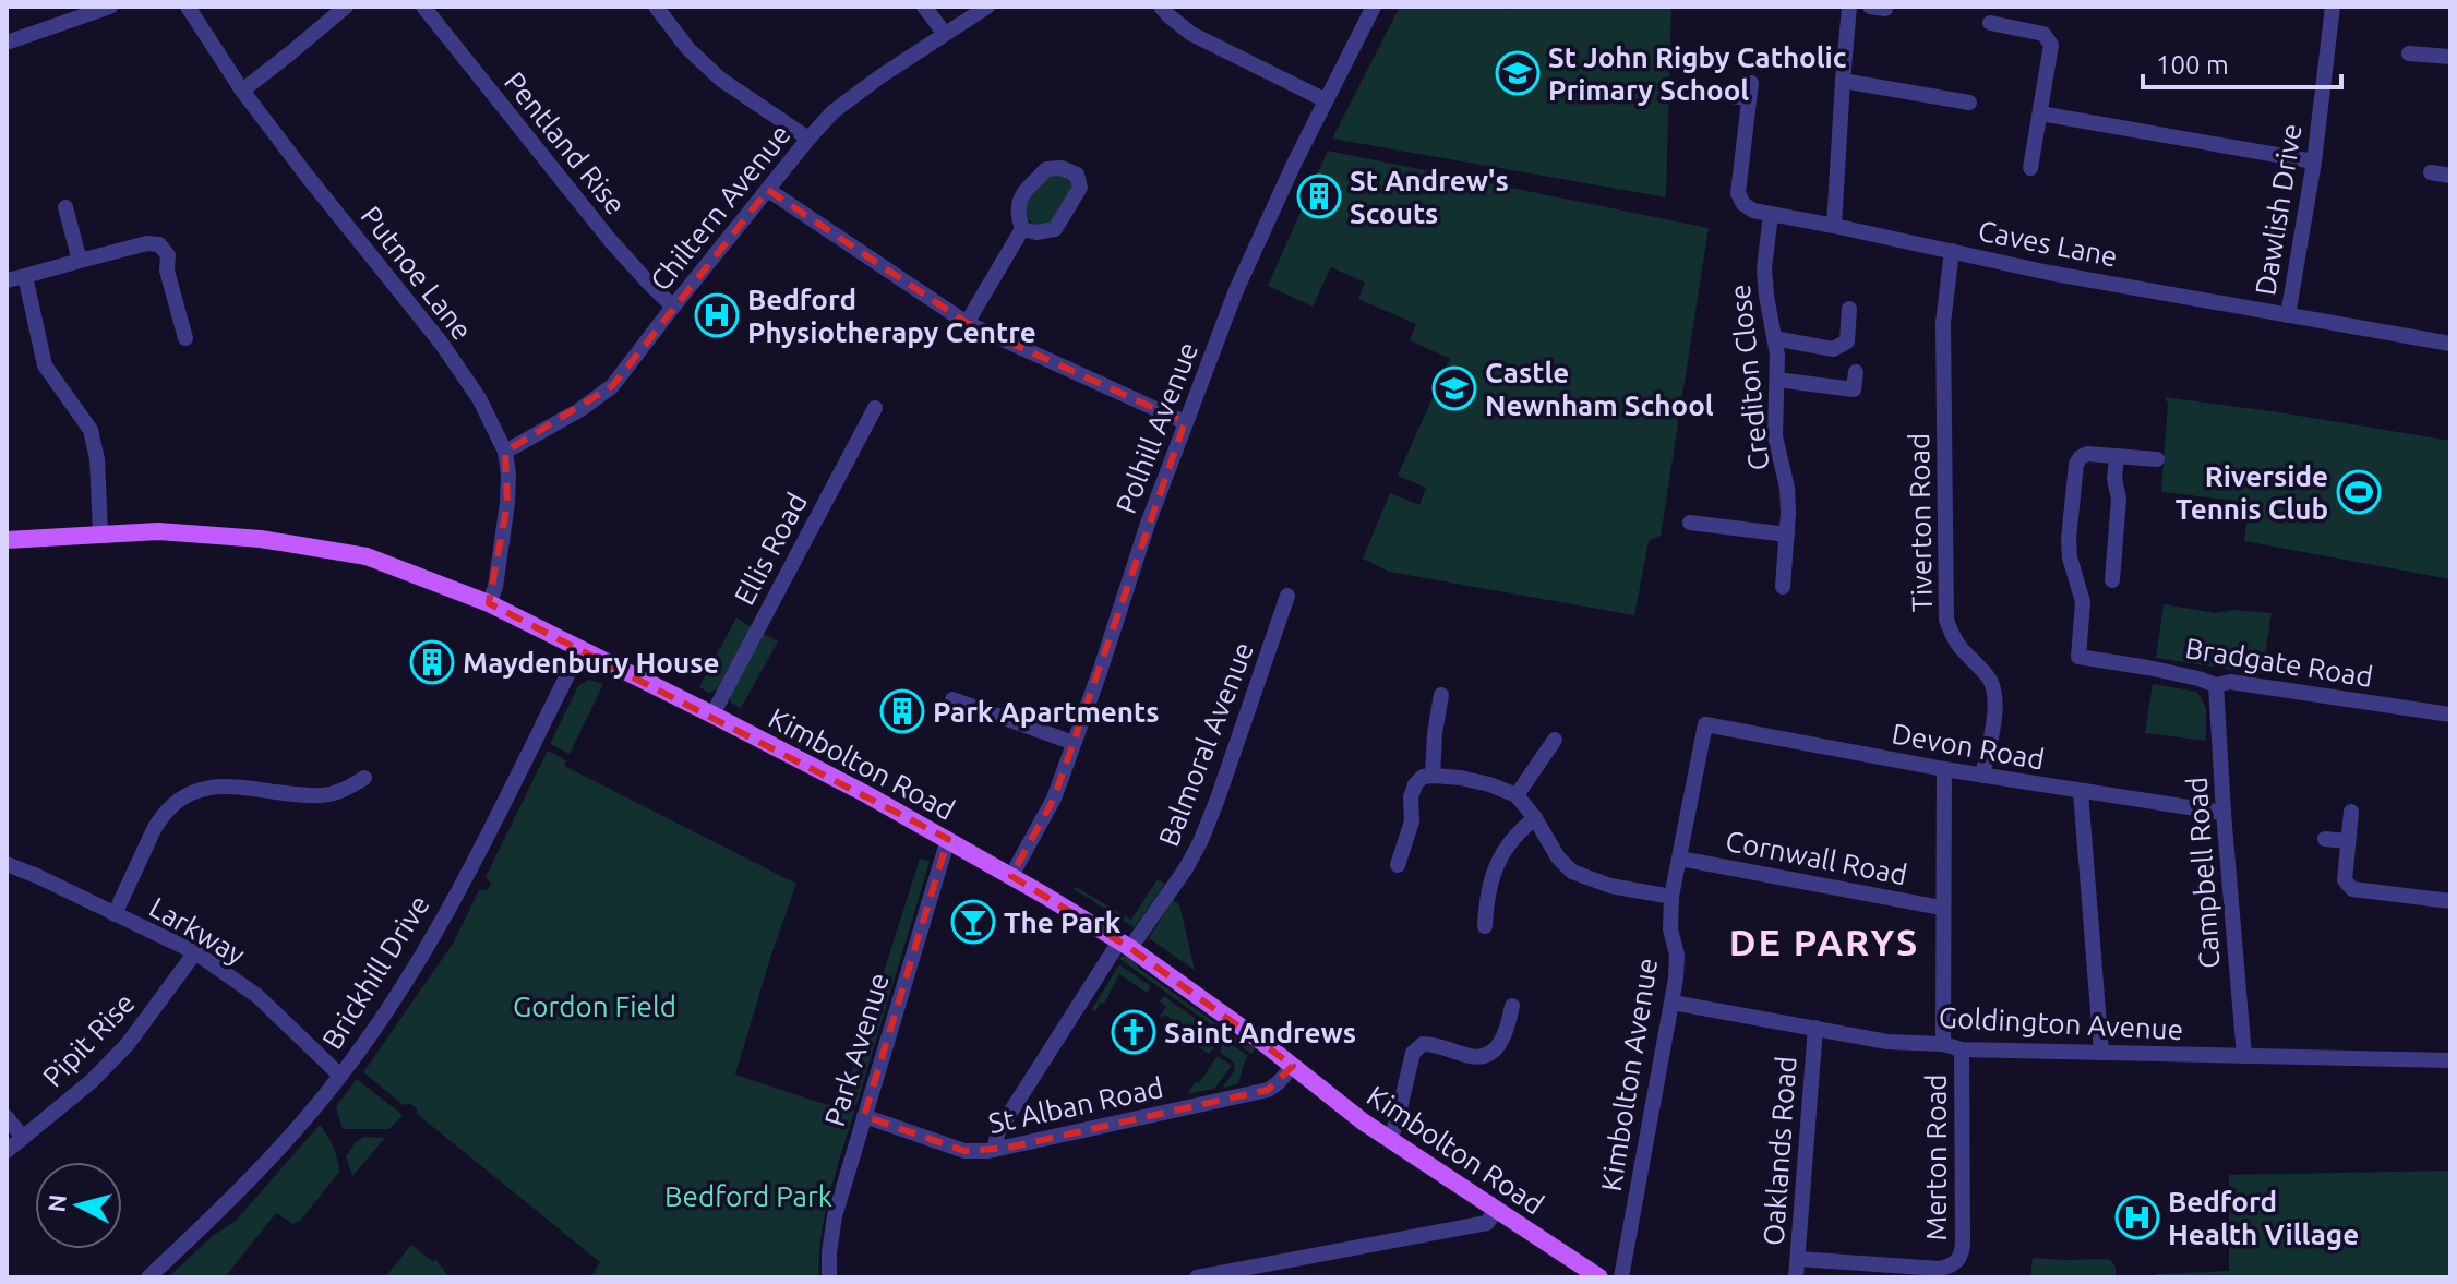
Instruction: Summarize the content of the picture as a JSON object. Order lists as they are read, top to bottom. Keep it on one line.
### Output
{"streets":{"main road":["Kimbolton Road"],"street":["Pentland Rise","Chiltern Avenue","Dawlish Drive","Caves Lane","Putnoe Lane","Crediton Close","Polhill Avenue","Tiverton Road","Ellis Road","Bradgate Road","Balmoral Avenue","Devon Road","Cornwall Road","Campbell Road","Larkway","Brickhill Drive","Goldington Avenue","Pipit Rise","Park Avenue","Kimbolton Avenue","St Alban Road","Oaklands Road","Merton Road"]},"crossings":[["Pentland Rise","Chiltern Avenue"],["Chiltern Avenue","Putnoe Lane"],["Dawlish Drive","Caves Lane"],["Caves Lane","Crediton Close"],["Caves Lane","Tiverton Road"],["Putnoe Lane","Kimbolton Road"],["Polhill Avenue","Kimbolton Road"],["Tiverton Road","Devon Road"],["Ellis Road","Kimbolton Road"],["Bradgate Road","Campbell Road"],["Balmoral Avenue","Kimbolton Road"],["Balmoral Avenue","St Alban Road"],["Devon Road","Campbell Road"],["Devon Road","Kimbolton Avenue"],["Kimbolton Road","Brickhill Drive"],["Kimbolton Road","Park Avenue"],["Kimbolton Road","St Alban Road"],["Cornwall Road","Kimbolton Avenue"],["Campbell Road","Goldington Avenue"],["Larkway","Brickhill Drive"],["Larkway","Pipit Rise"],["Goldington Avenue","Kimbolton Avenue"],["Goldington Avenue","Oaklands Road"],["Goldington Avenue","Merton Road"],["Park Avenue","St Alban Road"],["Oaklands Road","Merton Road"]],"districts":["DE PARYS"],"parks":["Gordon Field","Bedford Park"],"places":{"school or university":["St John Rigby Catholic Primary School","Castle Newnham School"],"building":["St Andrew's Scouts","Maydenbury House","Park Apartments"],"hospital":["Bedford Physiotherapy Centre","Bedford Health Village"],"sports":["Riverside Tennis Club"],"bar":["The Park"],"church":["Saint Andrews"]},"scale_bar":"100 m","north":"left"}
